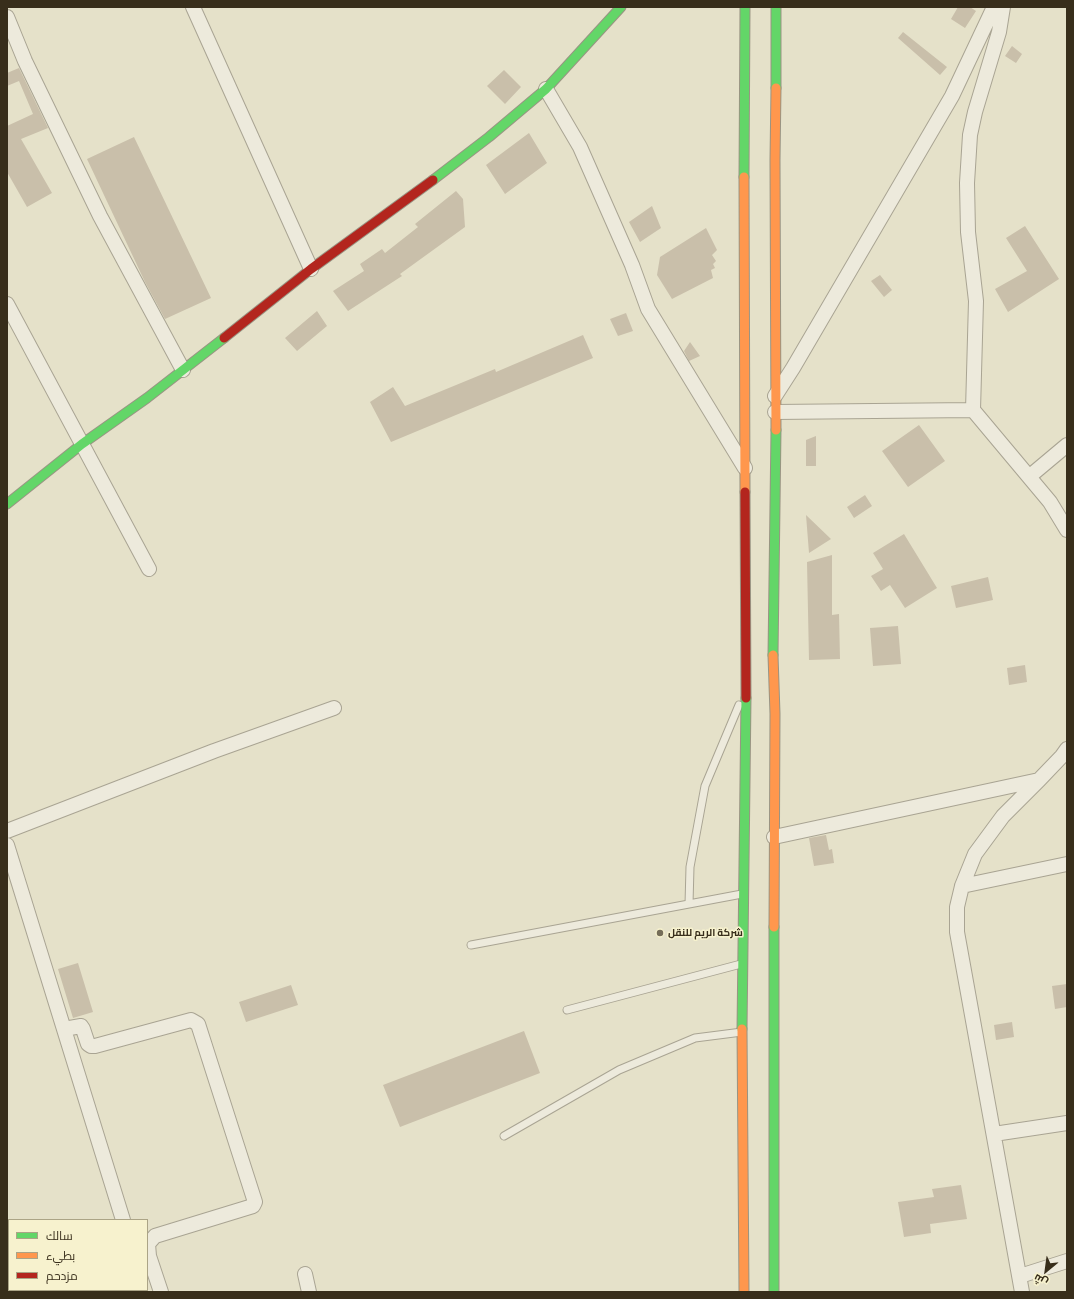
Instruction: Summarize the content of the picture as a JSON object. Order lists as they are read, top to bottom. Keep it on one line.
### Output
{"places":["شركة الريم للنقل"],"legend":["سالك","بطيء","مزدحم"],"north":"bottom left"}
